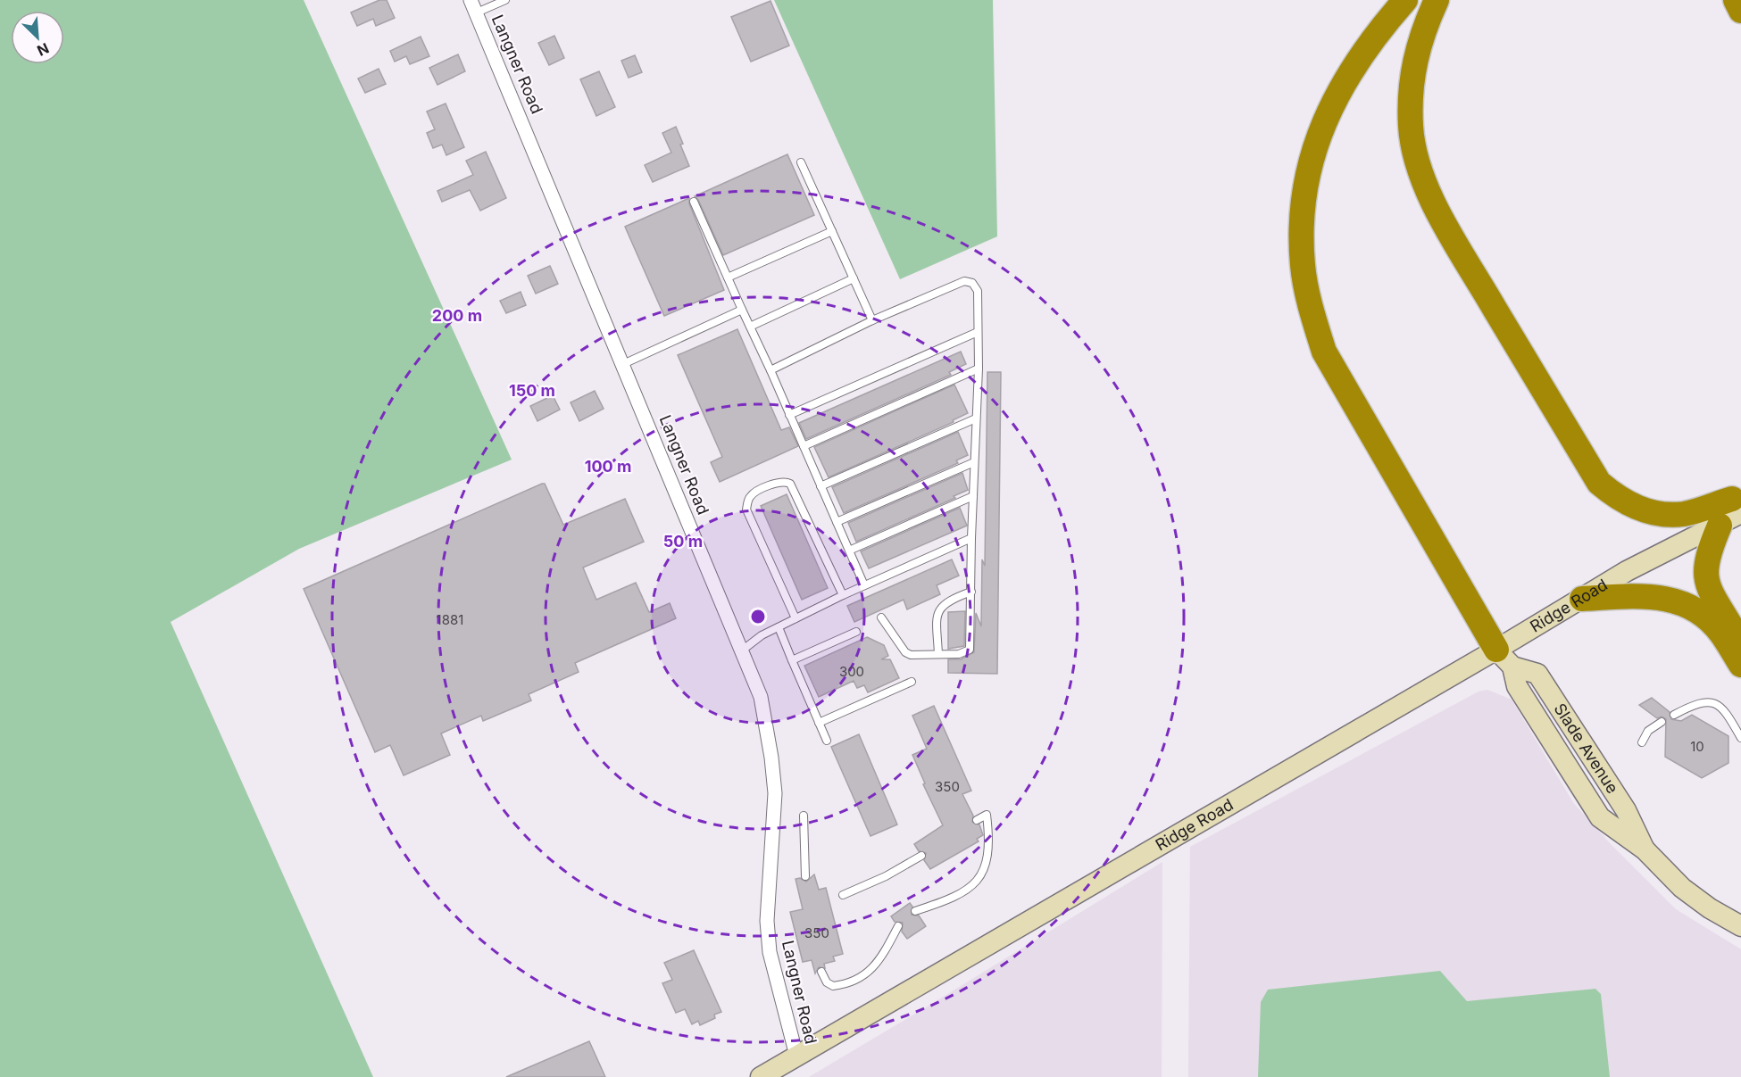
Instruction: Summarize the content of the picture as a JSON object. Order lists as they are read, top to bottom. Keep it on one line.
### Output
{"streets":{"street":["Langner Road","Ridge Road","Slade Avenue"]},"crossings":[["Langner Road","Ridge Road"],["Ridge Road","Slade Avenue"]],"house_numbers":["1881","300","10","350","350"],"north":"bottom right","rings":["200 m","150 m","100 m","50 m"]}
